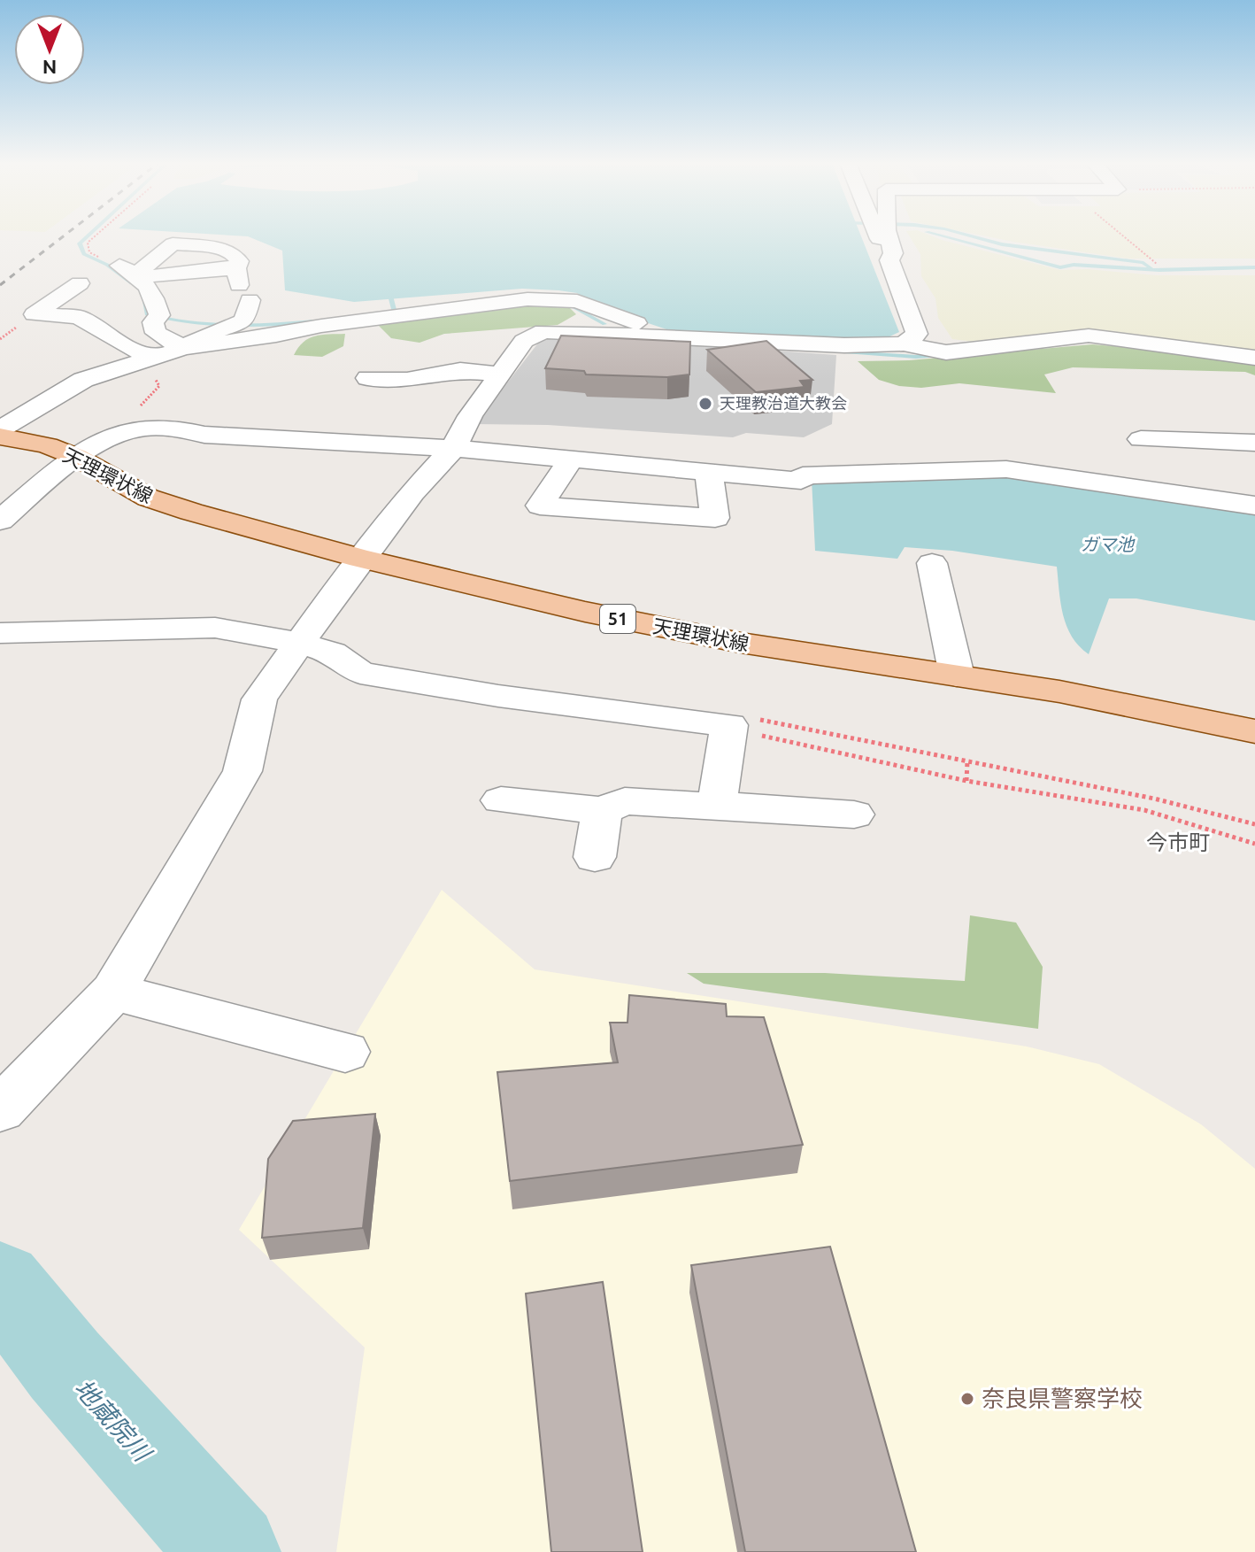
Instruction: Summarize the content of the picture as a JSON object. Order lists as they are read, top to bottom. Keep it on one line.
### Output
{"streets":{"main road":["天理環状線","51"]},"districts":["今市町"],"water":["ガマ池","地蔵院川"],"places":["天理教治道大教会","奈良県警察学校"],"north":"bottom"}
